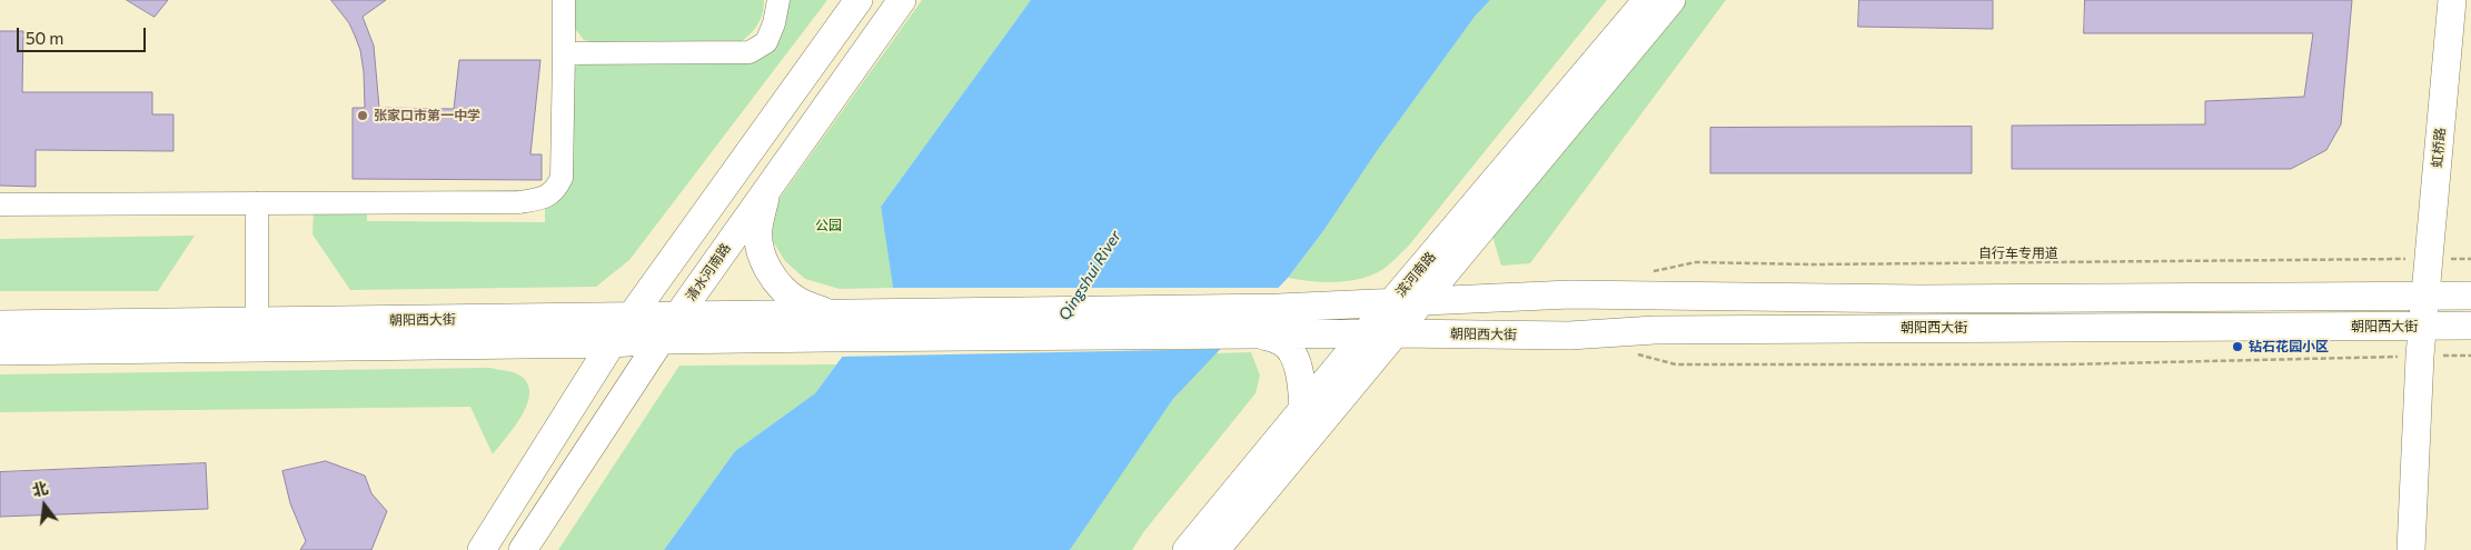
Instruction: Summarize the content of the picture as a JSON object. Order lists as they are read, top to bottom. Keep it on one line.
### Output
{"streets":{"main road":["虹桥路","清水河南路","滨河南路","朝阳西大街"],"path":["自行车专用道"]},"crossings":[["虹桥路","自行车专用道"],["虹桥路","朝阳西大街"],["清水河南路","朝阳西大街"],["滨河南路","朝阳西大街"]],"water":["Qingshui River"],"parks":["公园"],"places":["张家口市第一中学","钻石花园小区"],"scale_bar":"50 m","north":"top"}
